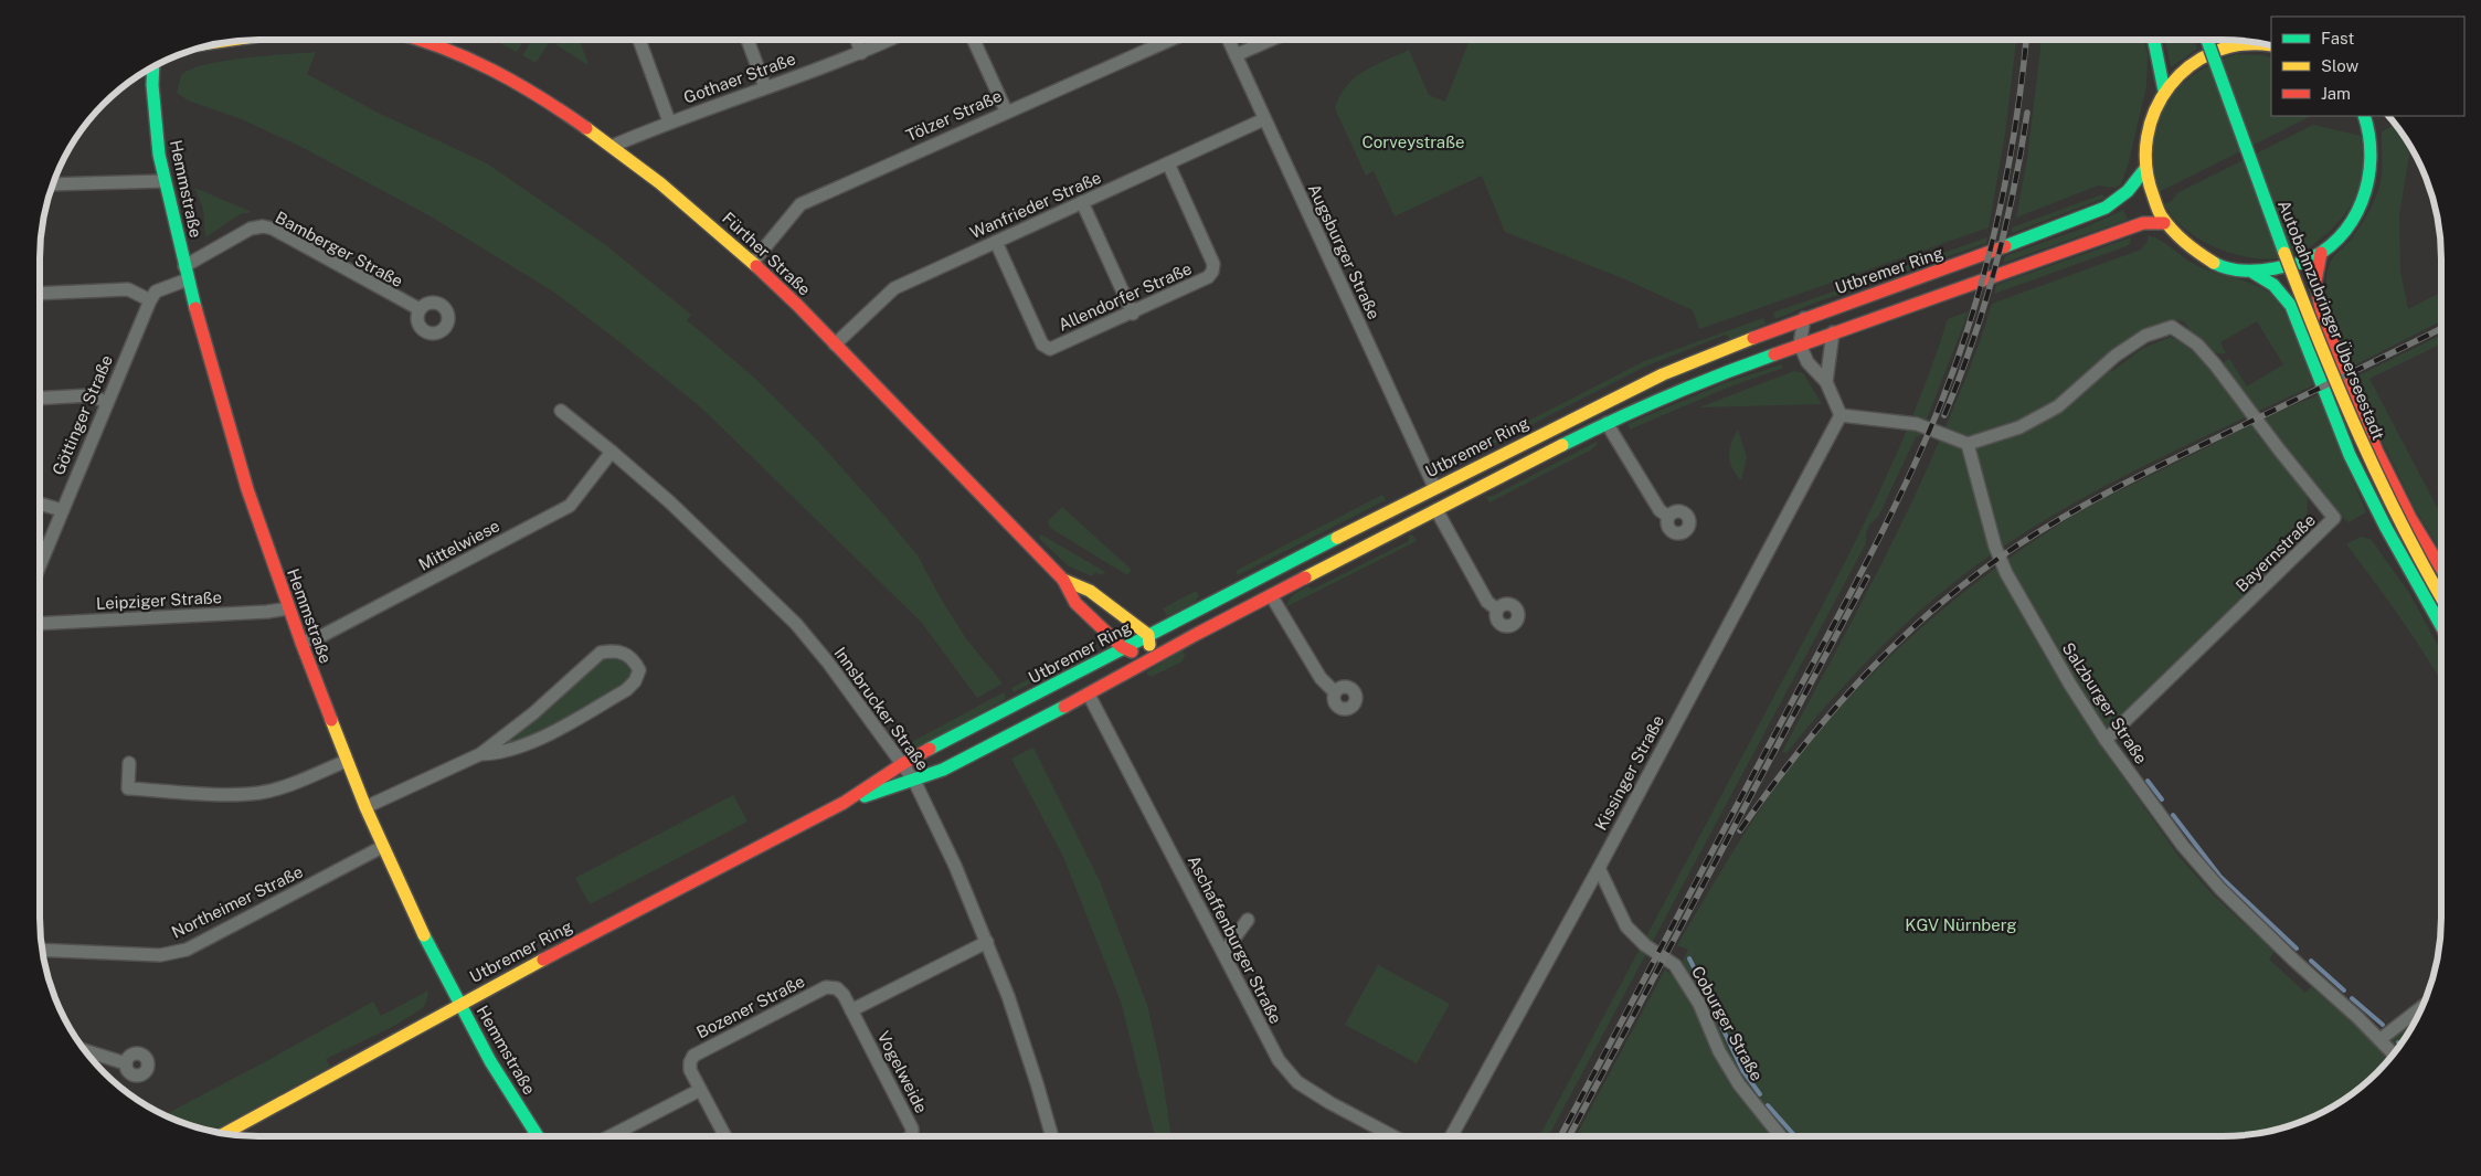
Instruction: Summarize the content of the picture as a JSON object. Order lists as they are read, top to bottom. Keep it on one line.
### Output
{"streets":{"main road":["Hemmstraße","Fürther Straße","Utbremer Ring","Autobahnzubringer Überseestadt"],"street":["Gothaer Straße","Tölzer Straße","Wanfrieder Straße","Bamberger Straße","Augsburger Straße","Allendorfer Straße","Göttinger Straße","Mittelwiese","Bayernstraße","Leipziger Straße","Salzburger Straße","Innsbrucker Straße","Kissinger Straße","Northeimer Straße","Aschaffenburger Straße","Bozener Straße","Coburger Straße","Vogelweide"]},"crossings":[["Gothaer Straße","Fürther Straße"],["Tölzer Straße","Fürther Straße"],["Hemmstraße","Bamberger Straße"],["Hemmstraße","Utbremer Ring"],["Hemmstraße","Mittelwiese"],["Hemmstraße","Leipziger Straße"],["Hemmstraße","Northeimer Straße"],["Wanfrieder Straße","Augsburger Straße"],["Wanfrieder Straße","Fürther Straße"],["Wanfrieder Straße","Allendorfer Straße"],["Augsburger Straße","Utbremer Ring"],["Fürther Straße","Utbremer Ring"],["Utbremer Ring","Innsbrucker Straße"],["Utbremer Ring","Aschaffenburger Straße"],["Mittelwiese","Innsbrucker Straße"],["Bayernstraße","Salzburger Straße"],["Kissinger Straße","Coburger Straße"],["Bozener Straße","Vogelweide"]],"parks":["Corveystraße","KGV Nürnberg"],"legend":["Fast","Slow","Jam"]}
